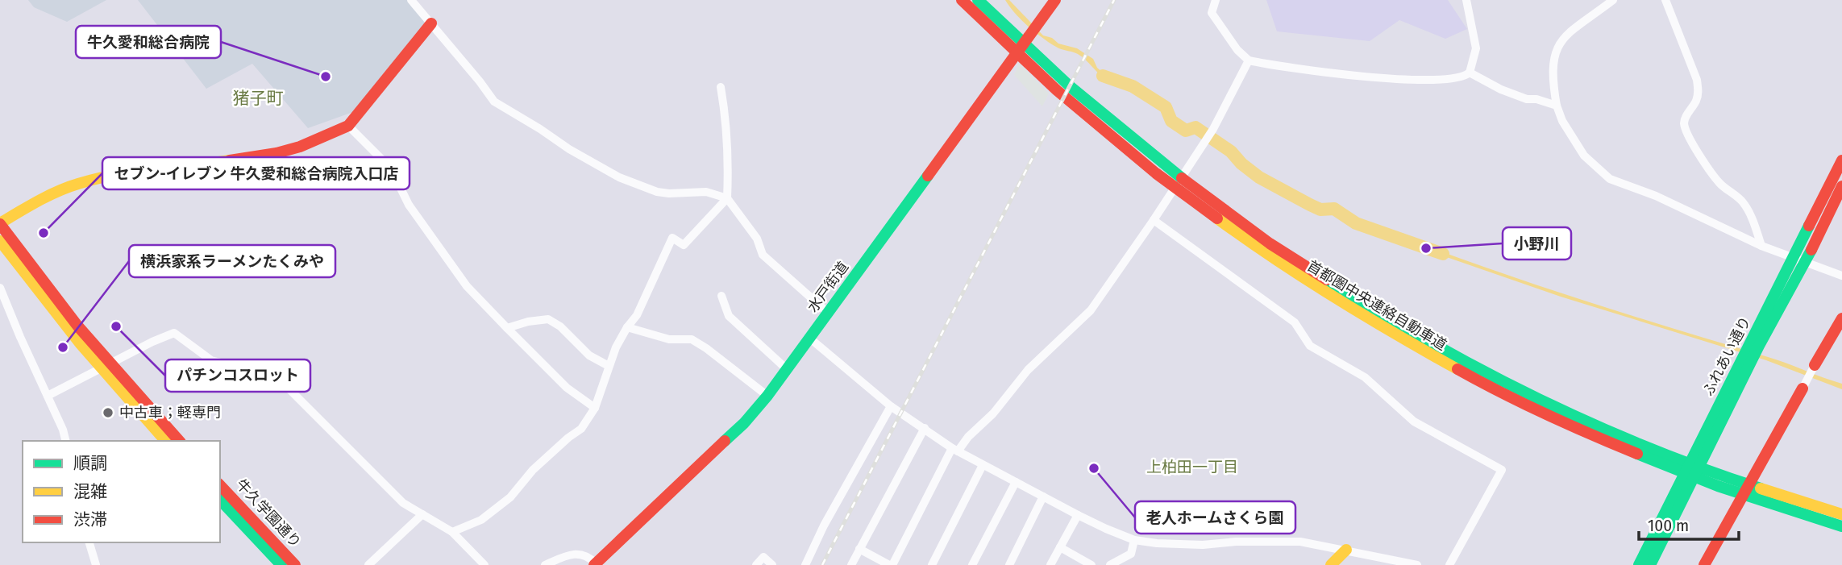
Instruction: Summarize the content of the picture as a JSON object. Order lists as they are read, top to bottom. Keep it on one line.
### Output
{"streets":{"main road":["水戸街道","首都圏中央連絡自動車道","ふれあい通り","牛久学園通り"]},"districts":["猪子町","上柏田一丁目"],"places":["牛久愛和総合病院","セブン-イレブン 牛久愛和総合病院入口店","小野川","パチンコスロット","横浜家系ラーメンたくみや","中古車；軽専門","老人ホームさくら園"],"legend":["順調","混雑","渋滞"],"scale_bar":"100 m"}
